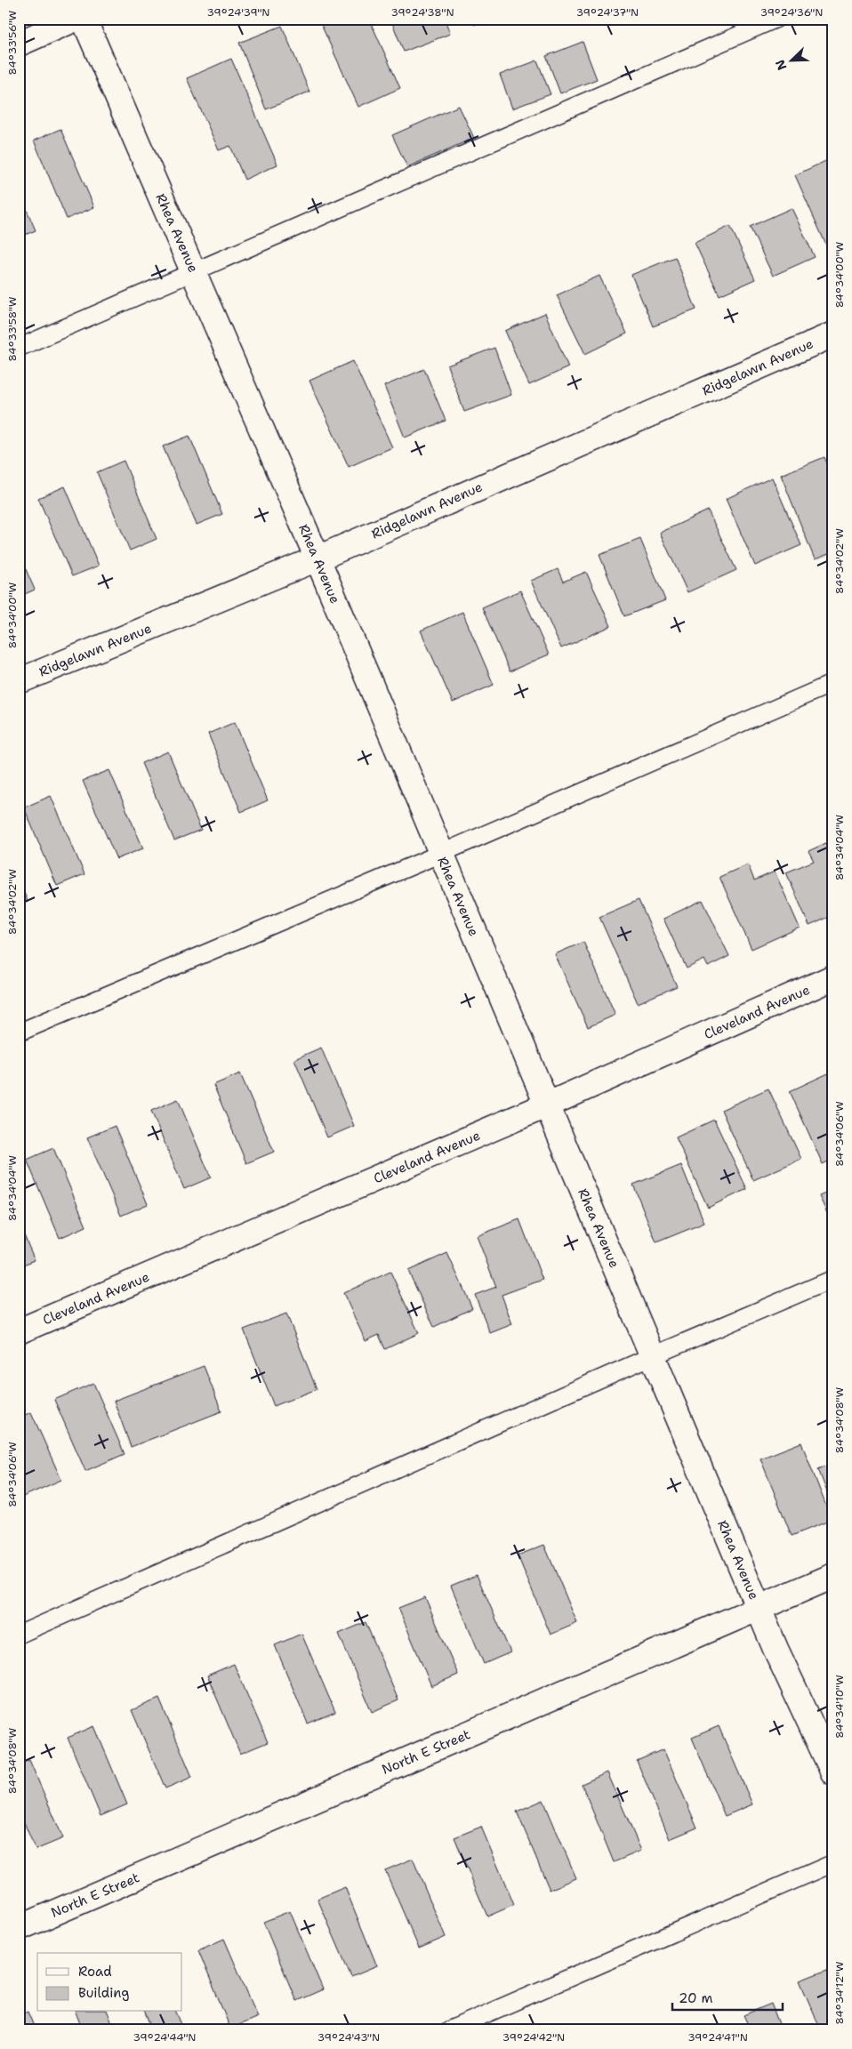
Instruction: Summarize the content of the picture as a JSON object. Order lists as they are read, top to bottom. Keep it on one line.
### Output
{"streets":{"street":["Rhea Avenue","Ridgelawn Avenue","Cleveland Avenue","North E Street"]},"crossings":[["Rhea Avenue","Ridgelawn Avenue"],["Rhea Avenue","Cleveland Avenue"],["Rhea Avenue","North E Street"]],"legend":["Road","Building"],"scale_bar":"20 m","north":"bottom left","coordinates":["39°24'39\"N","39°24'38\"N","39°24'37\"N","39°24'36\"N","84°33'56\"W","84°34'00\"W","84°33'58\"W","84°34'02\"W","84°34'04\"W","84°34'06\"W","84°34'08\"W","84°34'10\"W","84°34'12\"W","39°24'44\"N","39°24'43\"N","39°24'42\"N","39°24'41\"N"]}
